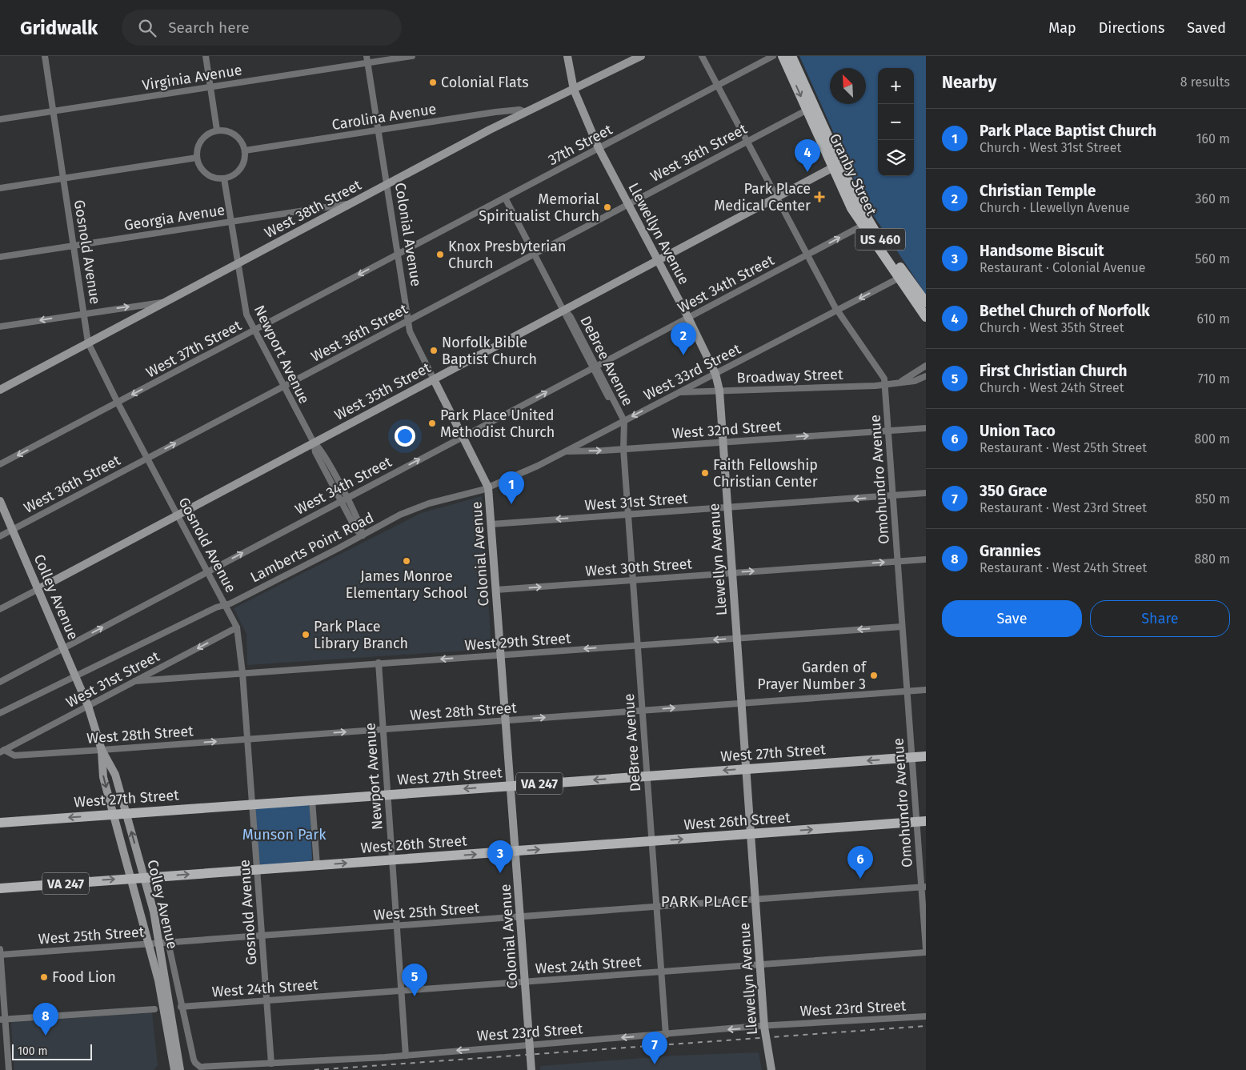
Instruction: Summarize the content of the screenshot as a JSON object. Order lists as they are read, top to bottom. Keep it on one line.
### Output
{"streets":{"main road":["Granby Street","US 460","West 27th Street","VA 247","West 26th Street"],"street":["Virginia Avenue","Carolina Avenue","37th Street","West 36th Street","West 38th Street","Georgia Avenue","Llewellyn Avenue","Colonial Avenue","Gosnold Avenue","West 34th Street","West 37th Street","Newport Avenue","DeBree Avenue","West 33rd Street","Broadway Street","West 35th Street","West 32nd Street","Omohundro Avenue","West 31st Street","Lamberts Point Road","West 30th Street","Colley Avenue","West 29th Street","West 28th Street","West 25th Street","West 24th Street","West 23rd Street"]},"crossings":[["Virginia Avenue","Colonial Avenue"],["Virginia Avenue","Gosnold Avenue"],["Carolina Avenue","West 38th Street"],["Carolina Avenue","Colonial Avenue"],["Carolina Avenue","Newport Avenue"],["37th Street","Llewellyn Avenue"],["37th Street","Colonial Avenue"],["37th Street","West 37th Street"],["37th Street","DeBree Avenue"],["37th Street","Omohundro Avenue"],["West 36th Street","Granby Street"],["West 36th Street","Llewellyn Avenue"],["West 36th Street","Colonial Avenue"],["West 36th Street","Gosnold Avenue"],["West 36th Street","Newport Avenue"],["West 36th Street","DeBree Avenue"],["West 36th Street","Omohundro Avenue"],["West 36th Street","Colley Avenue"],["Granby Street","West 34th Street"],["Granby Street","West 33rd Street"],["Granby Street","West 35th Street"],["West 38th Street","Georgia Avenue"],["West 38th Street","Llewellyn Avenue"],["West 38th Street","Colonial Avenue"],["West 38th Street","Gosnold Avenue"],["West 38th Street","Newport Avenue"],["Georgia Avenue","Gosnold Avenue"],["Georgia Avenue","Newport Avenue"],["Llewellyn Avenue","West 34th Street"],["Llewellyn Avenue","West 33rd Street"],["Llewellyn Avenue","Broadway Street"],["Llewellyn Avenue","West 35th Street"],["Llewellyn Avenue","West 32nd Street"],["Llewellyn Avenue","West 31st Street"],["Llewellyn Avenue","West 30th Street"],["Llewellyn Avenue","West 29th Street"],["Llewellyn Avenue","West 28th Street"],["Llewellyn Avenue","West 27th Street"],["Llewellyn Avenue","West 26th Street"],["Llewellyn Avenue","West 25th Street"],["Llewellyn Avenue","West 24th Street"],["Llewellyn Avenue","West 23rd Street"],["Colonial Avenue","West 34th Street"],["Colonial Avenue","West 37th Street"],["Colonial Avenue","West 33rd Street"],["Colonial Avenue","West 35th Street"],["Colonial Avenue","West 31st Street"],["Colonial Avenue","Lamberts Point Road"],["Colonial Avenue","West 30th Street"],["Colonial Avenue","West 29th Street"],["Colonial Avenue","West 28th Street"],["Colonial Avenue","West 27th Street"],["Colonial Avenue","West 26th Street"],["Colonial Avenue","West 25th Street"],["Colonial Avenue","West 24th Street"],["Colonial Avenue","West 23rd Street"],["Gosnold Avenue","West 34th Street"],["Gosnold Avenue","West 37th Street"],["Gosnold Avenue","West 35th Street"],["Gosnold Avenue","West 31st Street"],["Gosnold Avenue","Lamberts Point Road"],["Gosnold Avenue","West 29th Street"],["Gosnold Avenue","West 28th Street"],["Gosnold Avenue","West 27th Street"],["Gosnold Avenue","West 26th Street"],["Gosnold Avenue","West 25th Street"],["Gosnold Avenue","West 24th Street"],["Gosnold Avenue","West 23rd Street"],["West 34th Street","Newport Avenue"],["West 34th Street","DeBree Avenue"],["West 34th Street","Omohundro Avenue"],["West 34th Street","Colley Avenue"],["West 37th Street","Newport Avenue"],["Newport Avenue","West 35th Street"],["Newport Avenue","Lamberts Point Road"],["Newport Avenue","West 29th Street"],["Newport Avenue","West 28th Street"],["Newport Avenue","West 27th Street"],["Newport Avenue","West 26th Street"],["Newport Avenue","West 25th Street"],["Newport Avenue","West 24th Street"],["Newport Avenue","West 23rd Street"],["DeBree Avenue","West 33rd Street"],["DeBree Avenue","West 35th Street"],["DeBree Avenue","West 32nd Street"],["DeBree Avenue","West 31st Street"],["DeBree Avenue","West 30th Street"],["DeBree Avenue","West 29th Street"],["DeBree Avenue","West 28th Street"],["DeBree Avenue","West 27th Street"],["DeBree Avenue","West 26th Street"],["DeBree Avenue","West 25th Street"],["DeBree Avenue","West 24th Street"],["DeBree Avenue","West 23rd Street"],["West 33rd Street","Broadway Street"],["West 33rd Street","West 32nd Street"],["West 33rd Street","Omohundro Avenue"],["West 33rd Street","Lamberts Point Road"],["Broadway Street","Omohundro Avenue"],["West 35th Street","Omohundro Avenue"],["West 35th Street","Colley Avenue"],["West 32nd Street","Omohundro Avenue"],["Omohundro Avenue","West 31st Street"],["Omohundro Avenue","West 30th Street"],["Omohundro Avenue","West 29th Street"],["Omohundro Avenue","West 28th Street"],["Omohundro Avenue","West 27th Street"],["Omohundro Avenue","West 26th Street"],["Omohundro Avenue","West 25th Street"],["West 31st Street","Colley Avenue"],["West 31st Street","West 29th Street"],["West 31st Street","West 28th Street"],["Lamberts Point Road","Colley Avenue"],["Colley Avenue","West 28th Street"],["Colley Avenue","West 27th Street"],["Colley Avenue","West 26th Street"],["Colley Avenue","West 25th Street"],["West 24th Street","West 23rd Street"]],"one_way":["West 34th Street","West 37th Street","West 32nd Street","West 31st Street","West 30th Street","West 29th Street","West 28th Street","West 27th Street","West 26th Street","West 23rd Street"],"districts":["PARK PLACE"],"parks":["Munson Park"],"places":{"other":["Colonial Flats","Memorial Spiritualist Church","Knox Presbyterian Church","Norfolk Bible Baptist Church","Park Place United Methodist Church","Faith Fellowship Christian Center","James Monroe Elementary School","Park Place Library Branch","Garden of Prayer Number 3","Food Lion"],"health":["Park Place Medical Center"]},"scale_bar":"100 m","north":"top left","page":{"header":"Gridwalk","search":"Search here","nav":["Map","Directions","Saved"],"heading":["Nearby","8 results"],"map_buttons":["+","−"],"list":[{"mark":"1","name":"Park Place Baptist Church","note":"Church · West 31st Street","value":"160 m"},{"mark":"2","name":"Christian Temple","note":"Church · Llewellyn Avenue","value":"360 m"},{"mark":"3","name":"Handsome Biscuit","note":"Restaurant · Colonial Avenue","value":"560 m"},{"mark":"4","name":"Bethel Church of Norfolk","note":"Church · West 35th Street","value":"610 m"},{"mark":"5","name":"First Christian Church","note":"Church · West 24th Street","value":"710 m"},{"mark":"6","name":"Union Taco","note":"Restaurant · West 25th Street","value":"800 m"},{"mark":"7","name":"350 Grace","note":"Restaurant · West 23rd Street","value":"850 m"},{"mark":"8","name":"Grannies","note":"Restaurant · West 24th Street","value":"880 m"}],"pins":["4","2","1","3","6","5","8","7"],"buttons":["Save","Share"],"scale":"100 m"}}
